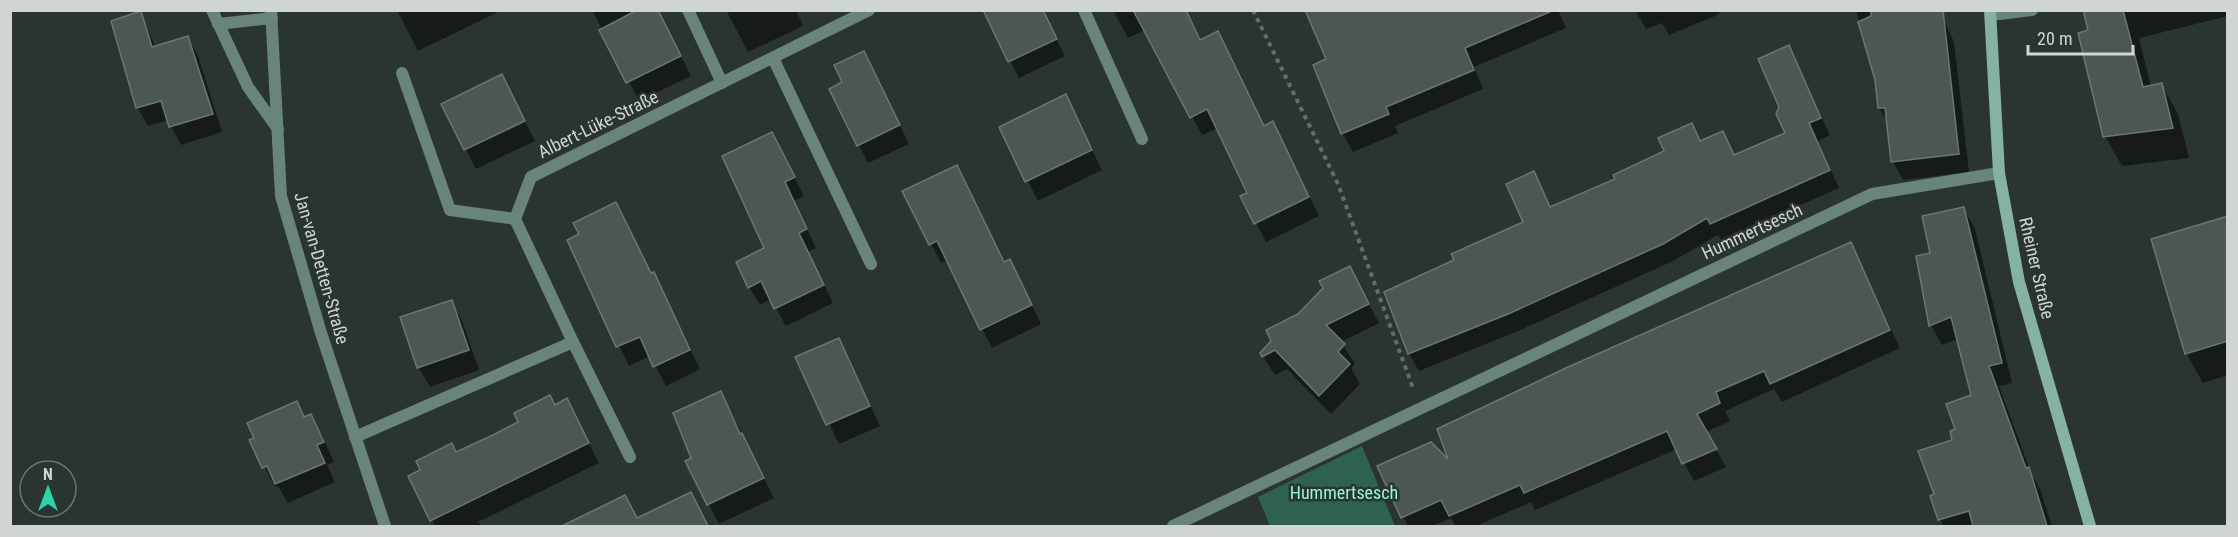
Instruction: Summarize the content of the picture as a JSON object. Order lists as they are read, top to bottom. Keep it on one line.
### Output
{"streets":{"street":["Albert-Lüke-Straße","Hummertsesch","Jan-van-Detten-Straße","Rheiner Straße"]},"crossings":[["Hummertsesch","Rheiner Straße"]],"parks":["Hummertsesch"],"scale_bar":"20 m","north":"top"}
